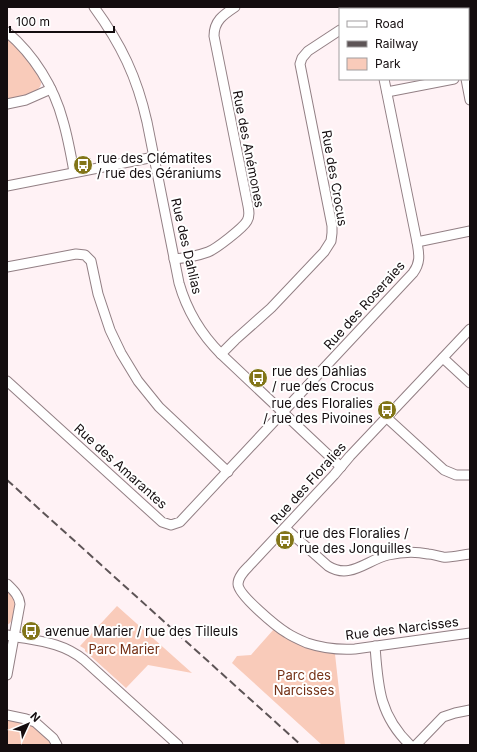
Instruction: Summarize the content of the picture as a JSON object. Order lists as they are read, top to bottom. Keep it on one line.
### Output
{"streets":{"street":["Rue des Anémones","Rue des Crocus","Rue des Dahlias","Rue des Roseraies","Rue des Amarantes","Rue des Floralies","Rue des Narcisses"]},"crossings":[["Rue des Anémones","Rue des Dahlias"],["Rue des Crocus","Rue des Dahlias"],["Rue des Dahlias","Rue des Roseraies"],["Rue des Dahlias","Rue des Amarantes"],["Rue des Dahlias","Rue des Floralies"],["Rue des Roseraies","Rue des Amarantes"],["Rue des Floralies","Rue des Narcisses"]],"parks":["Parc Marier","Parc des Narcisses"],"places":{"bus stop":["rue des Clématites / rue des Géraniums","rue des Dahlias / rue des Crocus","rue des Floralies / rue des Pivoines","rue des Floralies / rue des Jonquilles","avenue Marier / rue des Tilleuls"]},"legend":["Road","Railway","Park"],"scale_bar":"100 m","north":"top right"}
